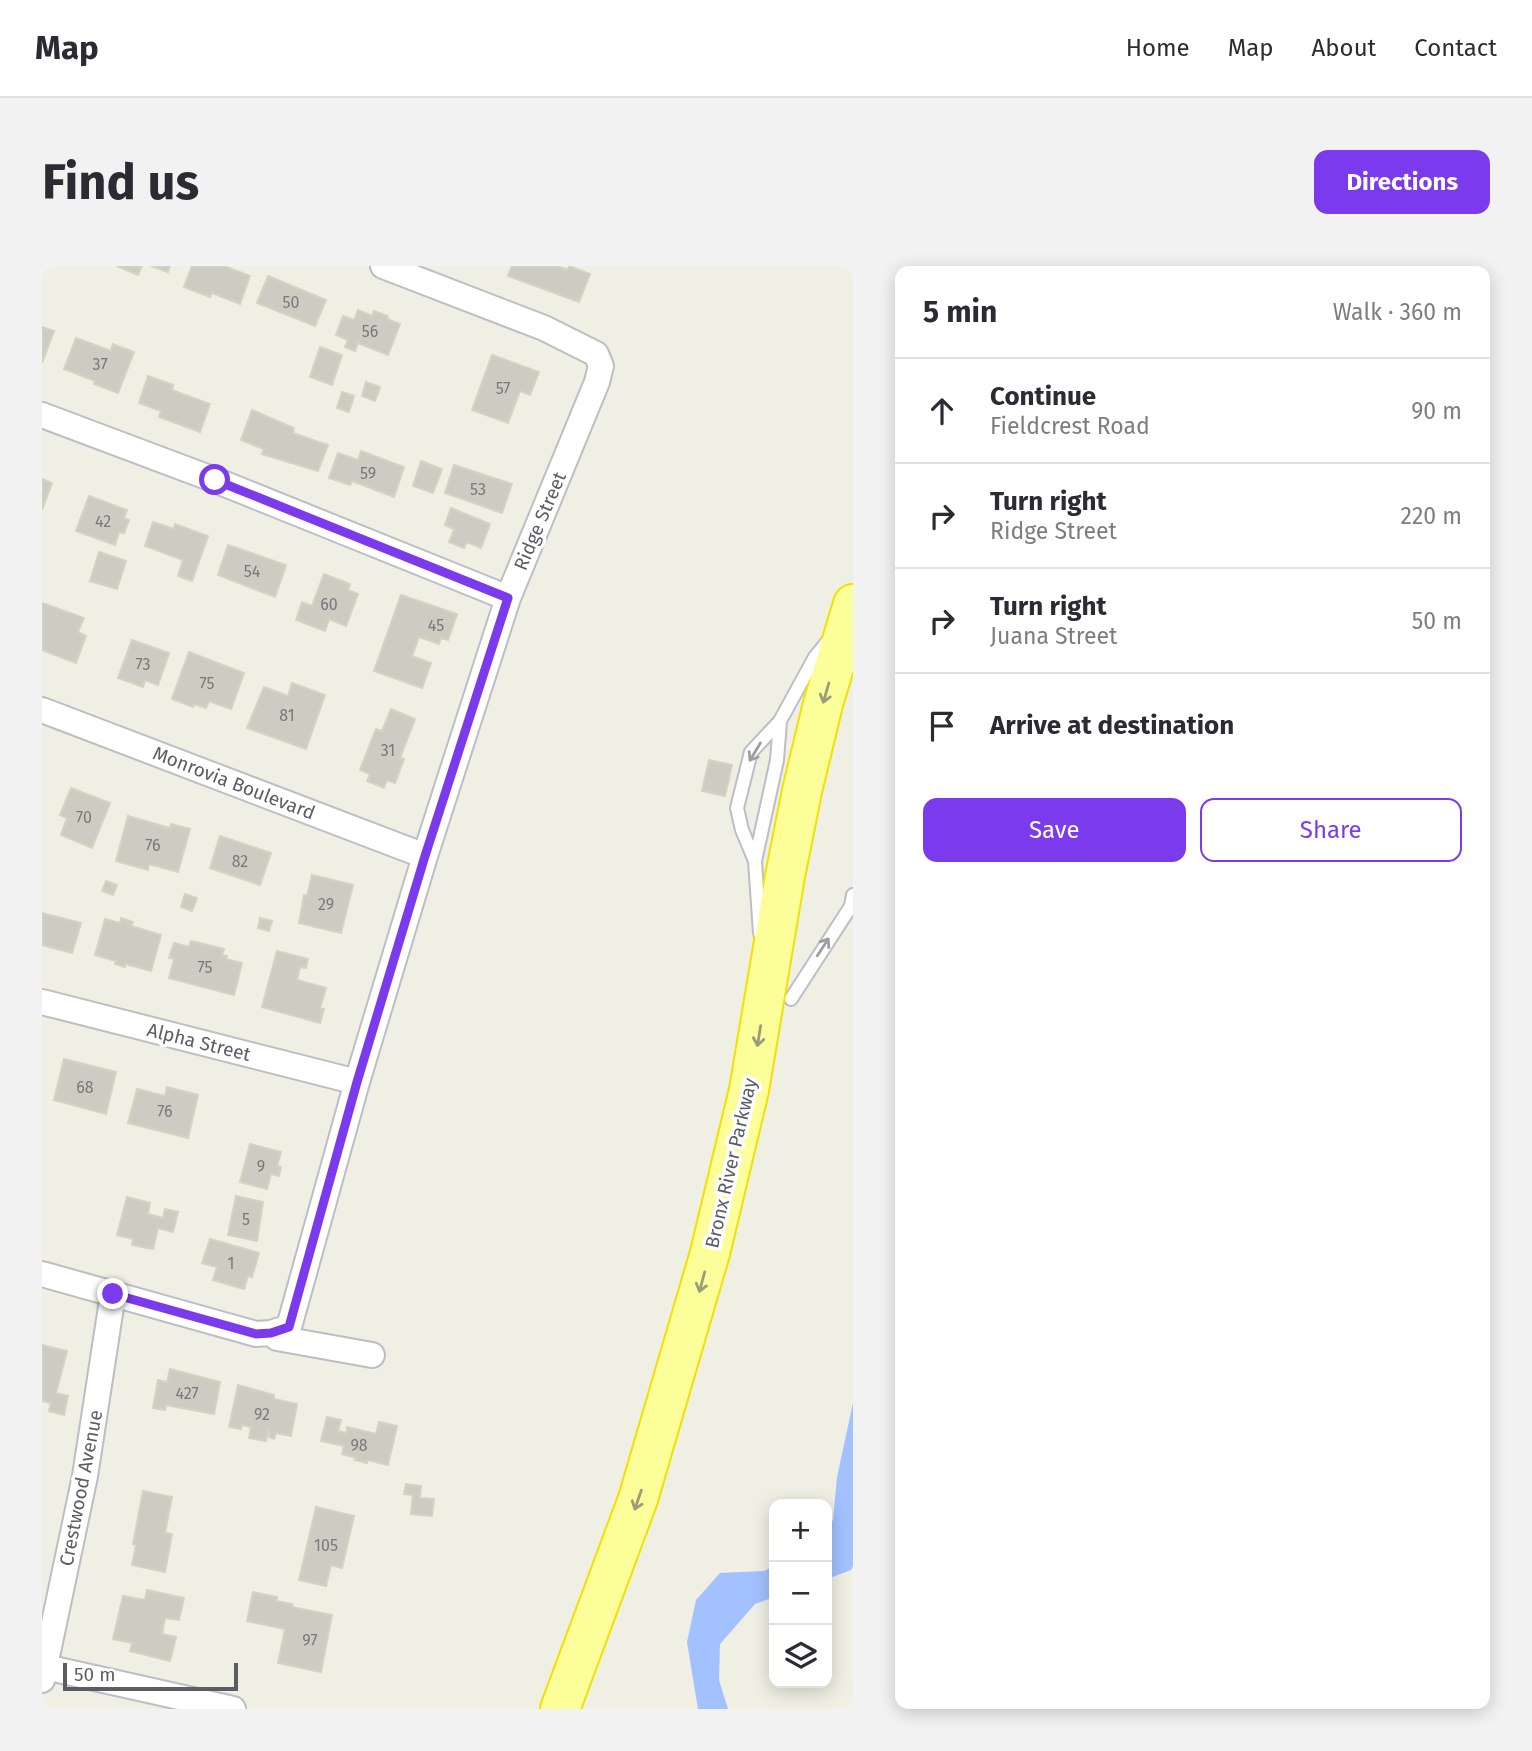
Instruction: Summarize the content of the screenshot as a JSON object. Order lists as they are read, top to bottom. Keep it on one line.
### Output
{"streets":{"highway":["Bronx River Parkway"],"street":["Ridge Street","Monrovia Boulevard","Alpha Street","Crestwood Avenue"]},"crossings":[["Ridge Street","Monrovia Boulevard"],["Ridge Street","Alpha Street"]],"house_numbers":["50","56","37","57","59","53","42","54","60","45","73","75","81","31","70","76","82","29","75","68","76","9","5","1","427","92","98","105","97"],"scale_bar":"50 m","page":{"header":"Map","nav":["Home","Map","About","Contact"],"buttons":["Directions",["Save","Share"]],"title":"Find us","heading":["5 min","Walk · 360 m"],"list":[["Continue","Fieldcrest Road","90 m"],["Turn right","Ridge Street","220 m"],["Turn right","Juana Street","50 m"],"Arrive at destination"],"map_buttons":["+","−"],"scale":"50 m"}}
